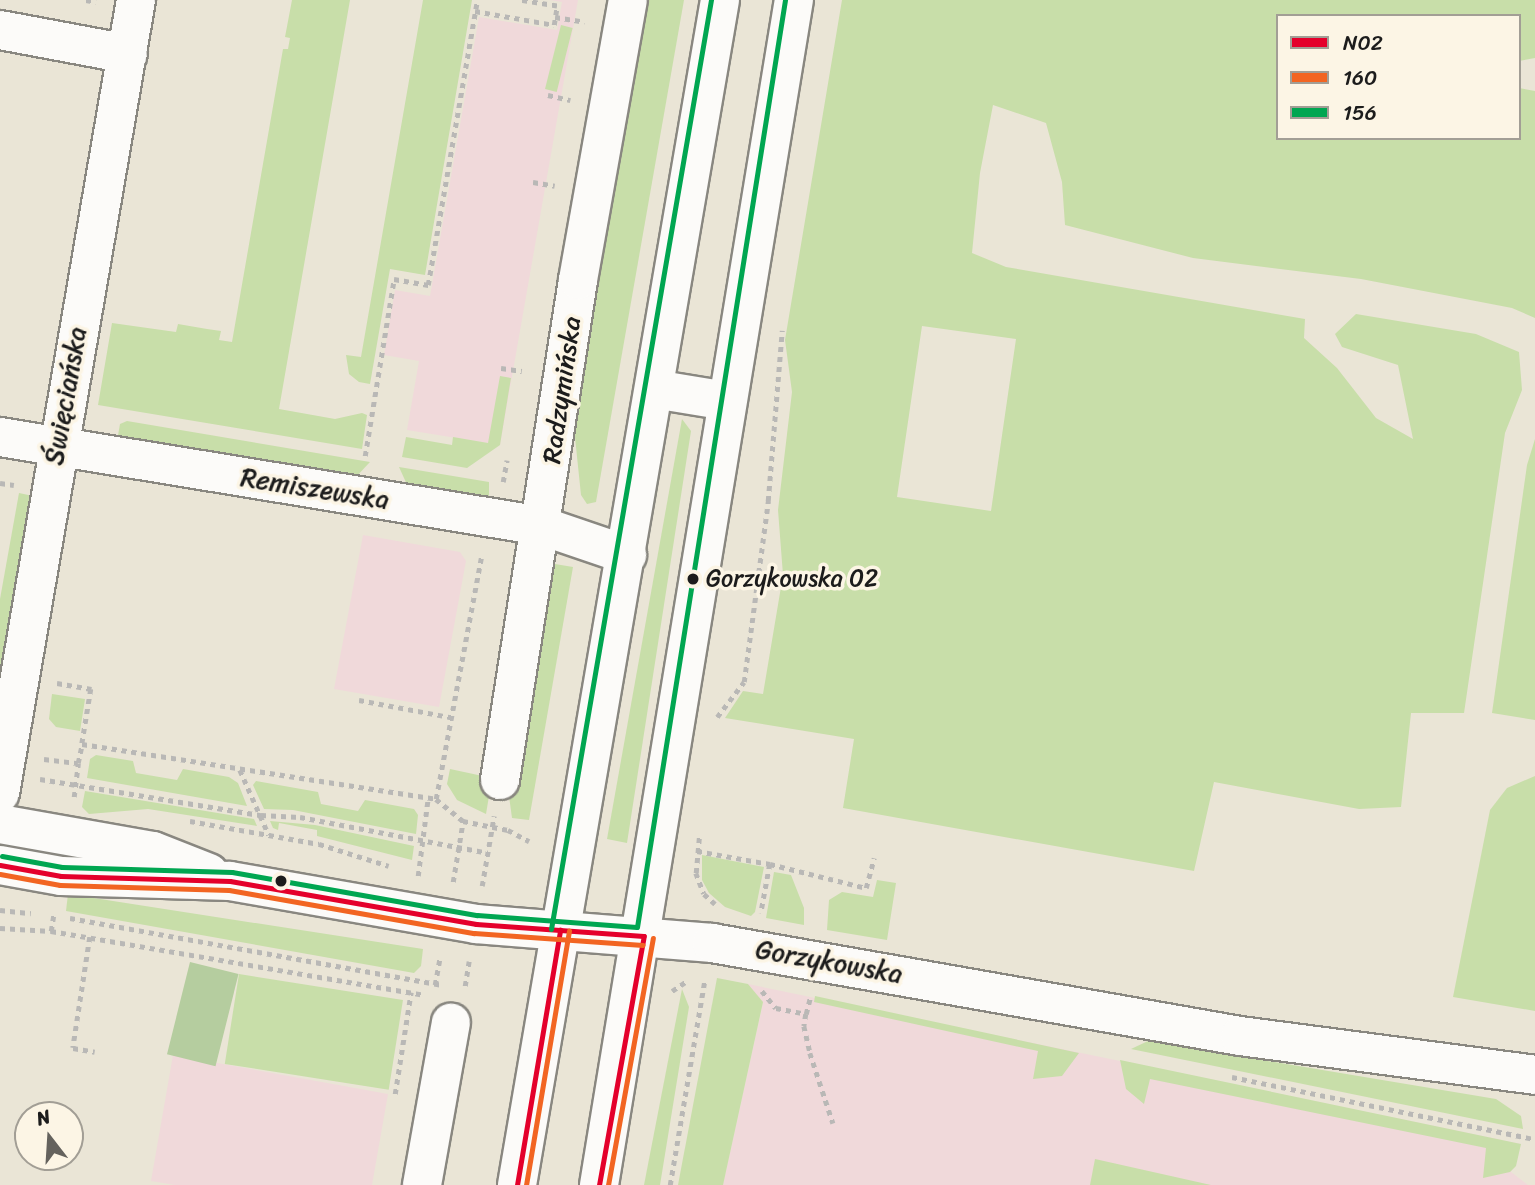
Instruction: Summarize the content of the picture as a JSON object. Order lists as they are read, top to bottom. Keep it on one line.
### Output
{"streets":{"street":["Radzymińska","Święciańska","Remiszewska","Gorzykowska"]},"crossings":[["Radzymińska","Remiszewska"],["Święciańska","Remiszewska"]],"places":["Gorzykowska 02"],"lines":["transit line 156","transit line N02","transit line 160"],"legend":["N02","160","156"],"north":"top"}
